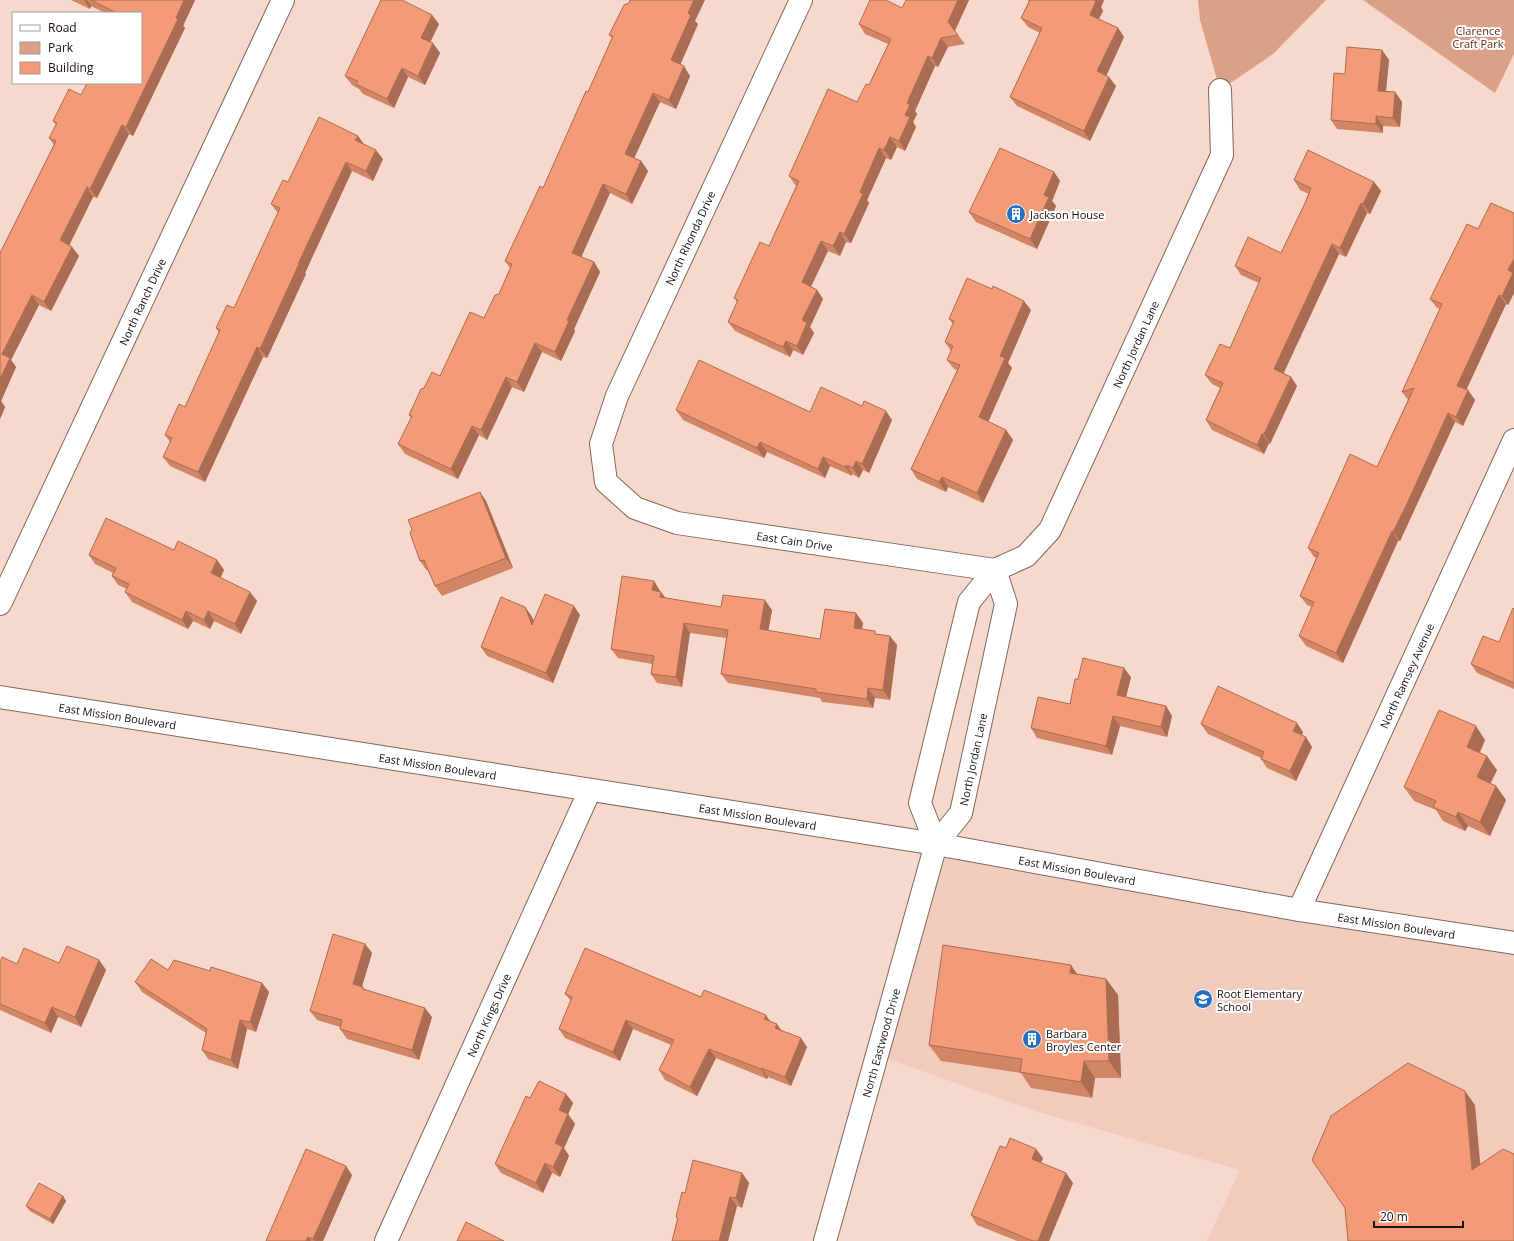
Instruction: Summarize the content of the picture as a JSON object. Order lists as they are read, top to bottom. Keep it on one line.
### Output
{"streets":{"street":["North Rhonda Drive","North Ranch Drive","North Jordan Lane","East Cain Drive","North Ramsey Avenue","East Mission Boulevard","North Kings Drive","North Eastwood Drive"]},"crossings":[["North Rhonda Drive","East Cain Drive"],["North Jordan Lane","East Cain Drive"],["North Jordan Lane","East Mission Boulevard"],["North Jordan Lane","North Eastwood Drive"],["North Ramsey Avenue","East Mission Boulevard"],["East Mission Boulevard","North Kings Drive"],["East Mission Boulevard","North Eastwood Drive"]],"parks":["Clarence Craft Park"],"places":{"building":["Jackson House","Barbara Broyles Center"],"school or university":["Root Elementary School"]},"legend":["Road","Park","Building"],"scale_bar":"20 m"}
